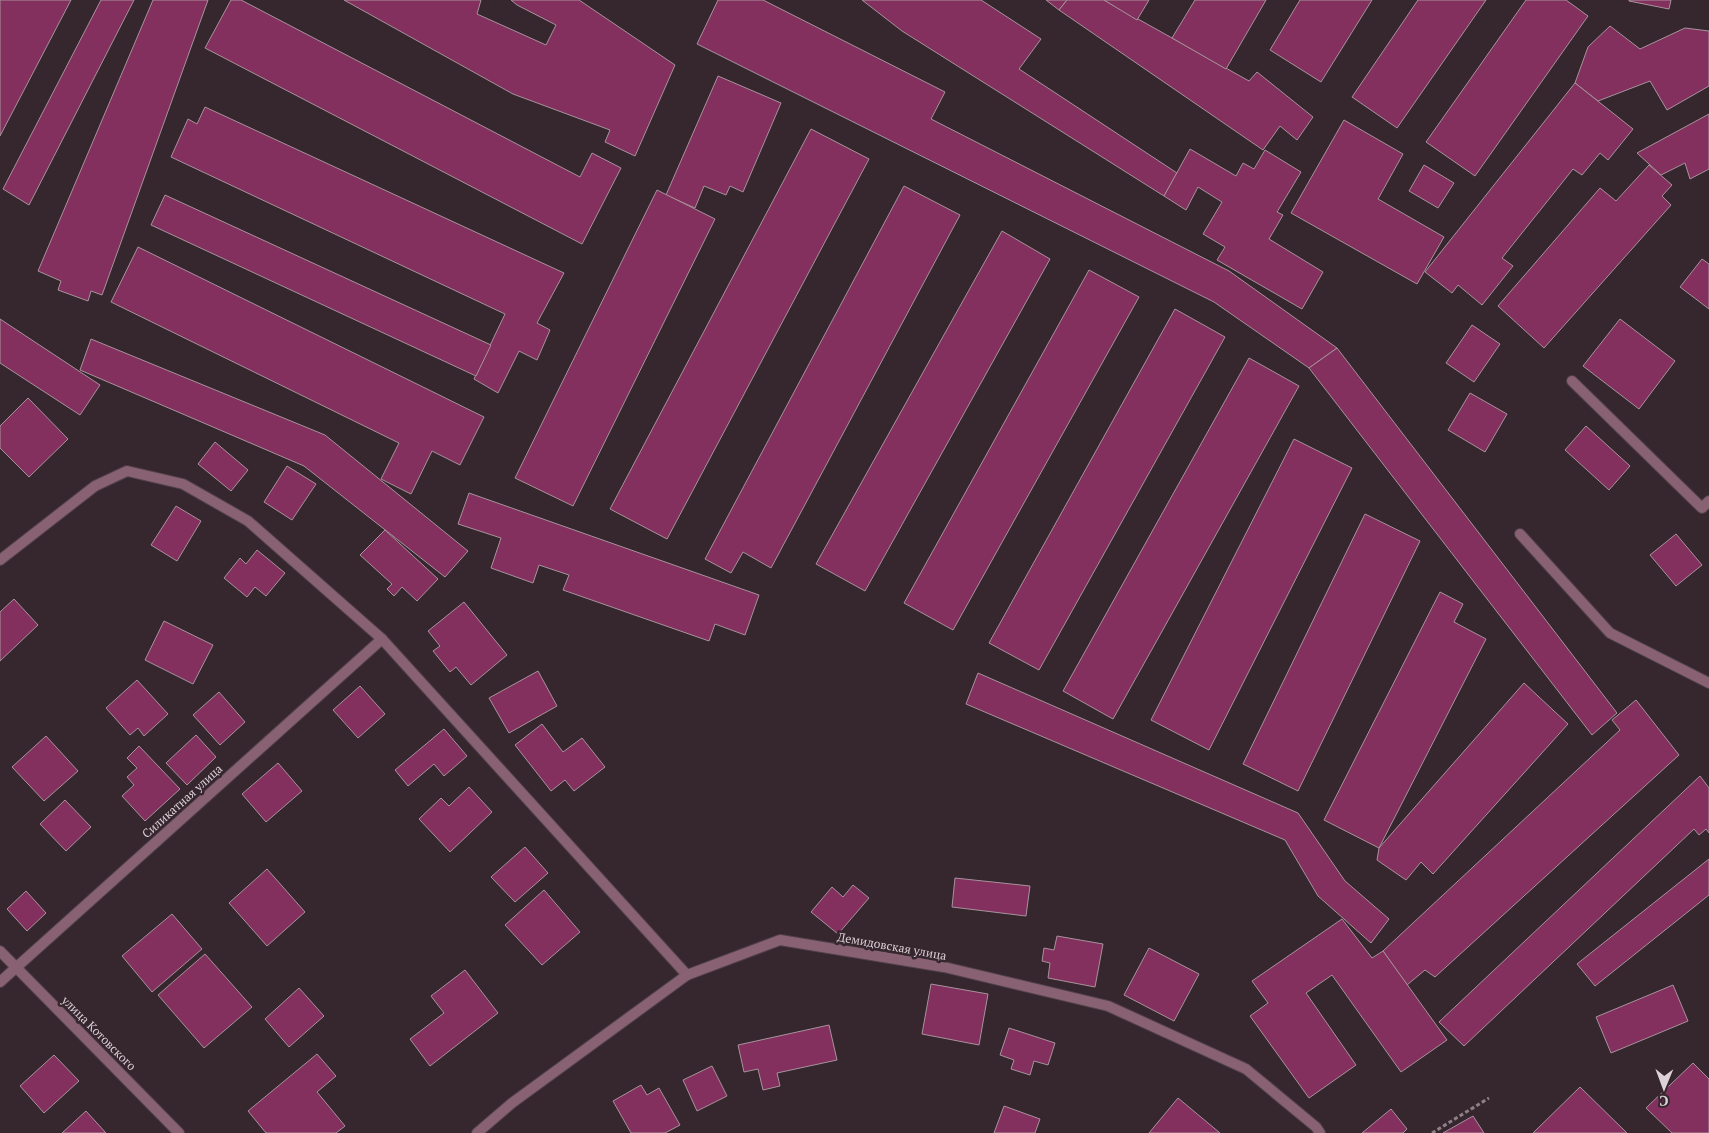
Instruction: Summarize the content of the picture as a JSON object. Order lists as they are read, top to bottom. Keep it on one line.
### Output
{"streets":{"street":["Силикатная улица","Демидовская улица","улица Котовского"]},"crossings":[["Силикатная улица","улица Котовского"]],"north":"bottom"}
